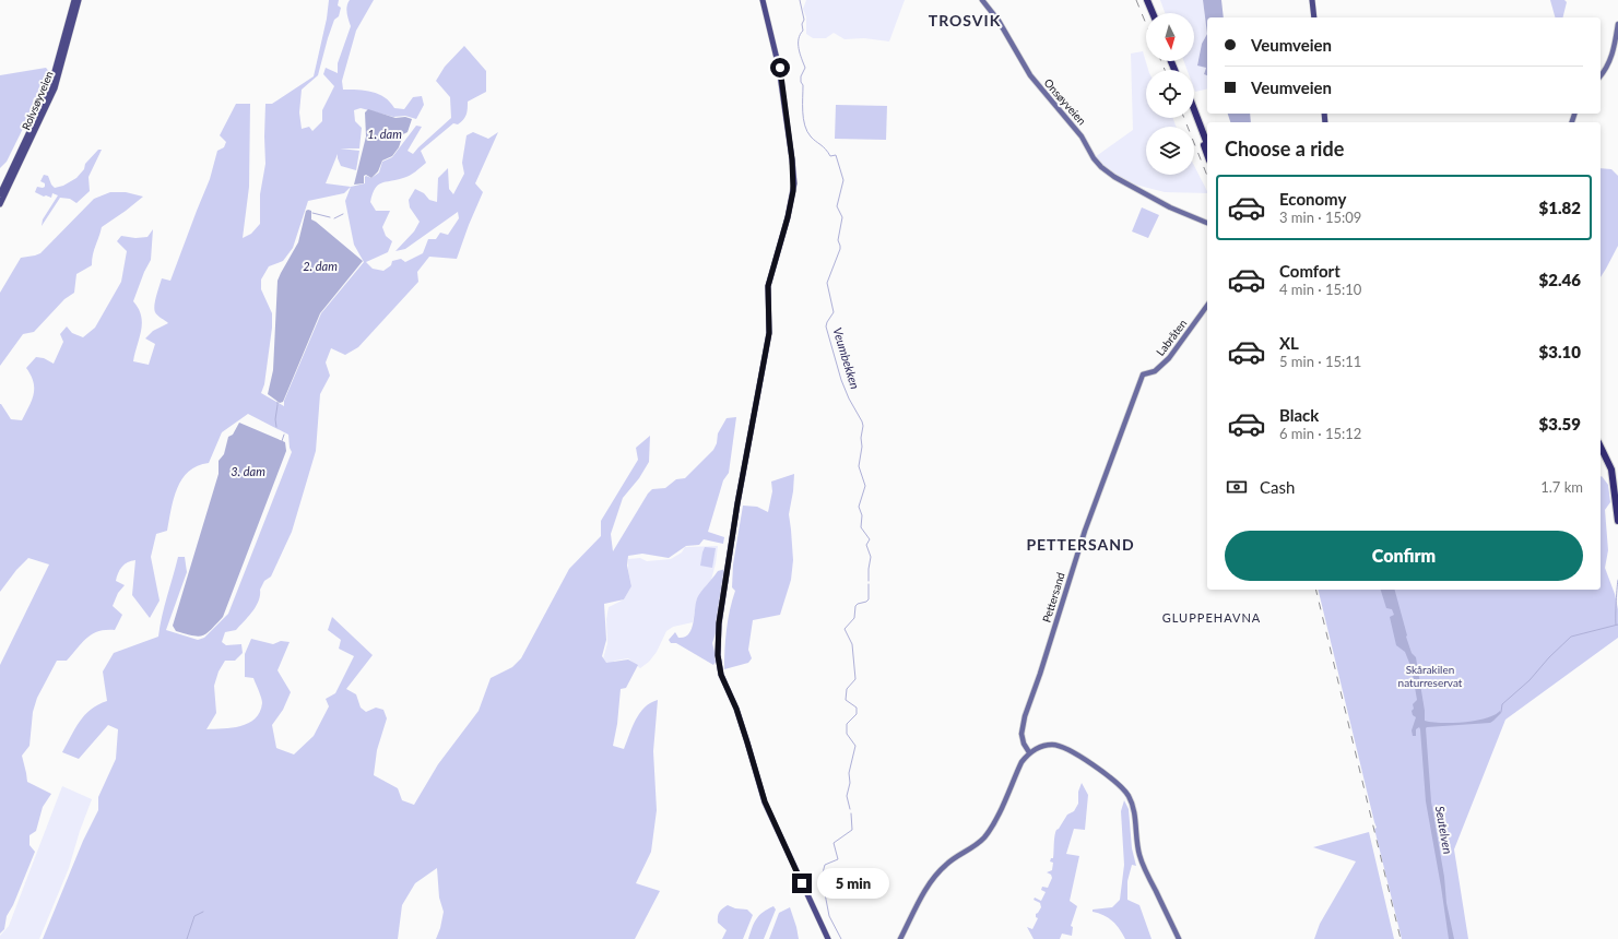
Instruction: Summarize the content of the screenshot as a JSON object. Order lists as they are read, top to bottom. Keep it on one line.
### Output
{"streets":{"main road":["Rolvsøyveien"],"street":["Onsøyveien","Labråten","Pettersand"]},"crossings":[["Labråten","Pettersand"]],"districts":["TROSVIK","PETTERSAND","GLUPPEHAVNA"],"water":["1. dam","2. dam","Veumbekken","3. dam","Seutelven"],"parks":["Skårakilen naturreservat"],"north":"bottom","page":{"banner":["Veumveien","Veumveien"],"heading":"Choose a ride","list":[{"name":"Economy","note":"3 min · 15:09","value":"$1.82"},{"name":"Comfort","note":"4 min · 15:10","value":"$2.46"},{"name":"XL","note":"5 min · 15:11","value":"$3.10"},{"name":"Black","note":"6 min · 15:12","value":"$3.59"}],"pay":["Cash","1.7 km"],"buttons":"Confirm","bubble":"5 min"}}
